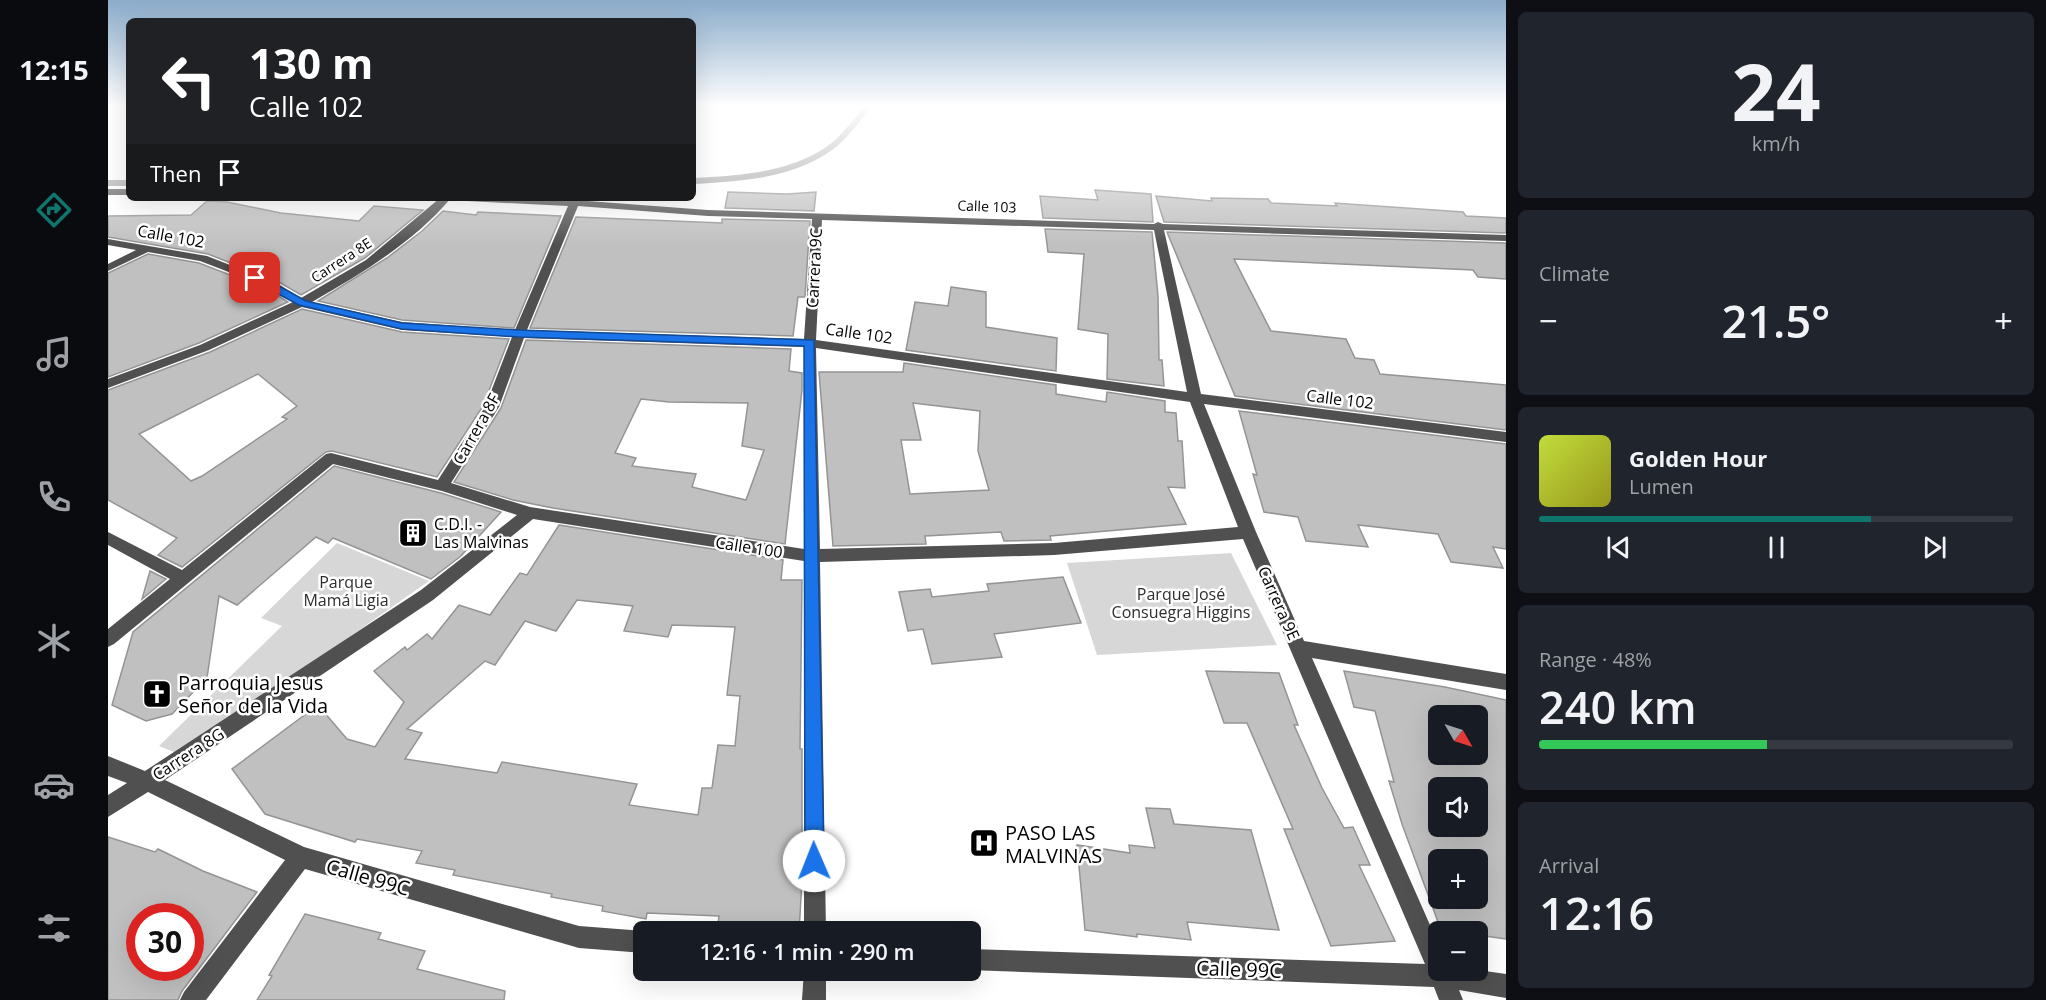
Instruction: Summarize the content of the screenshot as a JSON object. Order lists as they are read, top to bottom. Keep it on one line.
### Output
{"streets":{"street":["Calle 103","Calle 102","Carrera 8E","Carrera 9C","Carrera 8F","Calle 100","Carrera 9E","Carrera 8G","Calle 99C"]},"crossings":[["Calle 103","Carrera 9C"],["Calle 103","Carrera 8F"],["Calle 103","Carrera 9E"],["Calle 102","Carrera 8E"],["Calle 102","Carrera 9C"],["Calle 102","Carrera 8F"],["Calle 102","Carrera 9E"],["Carrera 9C","Calle 100"],["Carrera 8F","Calle 100"],["Calle 100","Carrera 9E"],["Calle 100","Carrera 8G"],["Carrera 8G","Calle 99C"]],"parks":["Parque Mamá Ligia","Parque José Consuegra Higgins"],"places":{"building":["C.D.I. - Las Malvinas"],"church":["Parroquia Jesus Señor de la Vida"],"hospital":["PASO LAS MALVINAS"]},"north":"bottom right","page":{"tabs":"12:15","tile":[["24","km/h"],"Climate",["Range · 48%","240 km"],["Arrival","12:16"]],"turn":["130 m","Calle 102"],"then":"Then","heat":["−","21.5°","+"],"song":["Golden Hour","Lumen"],"map_buttons":["+","−"],"limit":"30","trip":"12:16 · 1 min · 290 m"}}
